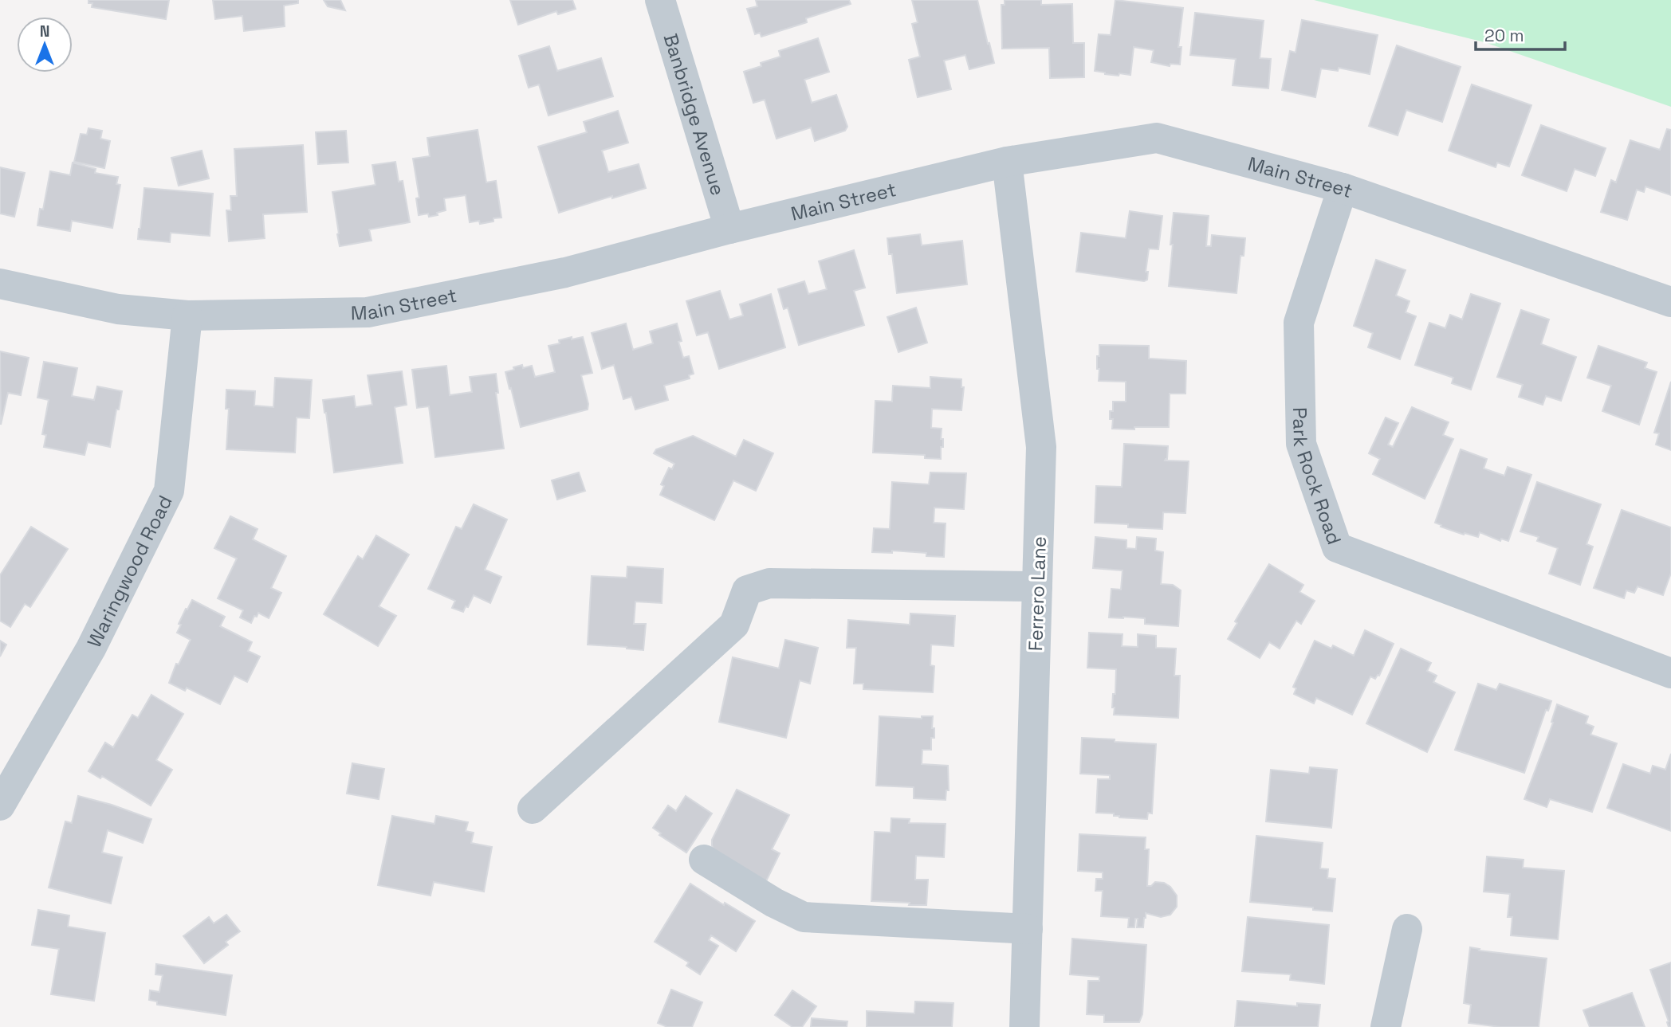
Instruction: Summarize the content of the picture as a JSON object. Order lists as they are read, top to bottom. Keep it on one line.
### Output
{"streets":{"street":["Banbridge Avenue","Main Street","Park Rock Road","Waringwood Road","Ferrero Lane"]},"crossings":[["Banbridge Avenue","Main Street"],["Main Street","Park Rock Road"],["Main Street","Waringwood Road"],["Main Street","Ferrero Lane"]],"scale_bar":"20 m","north":"top"}
